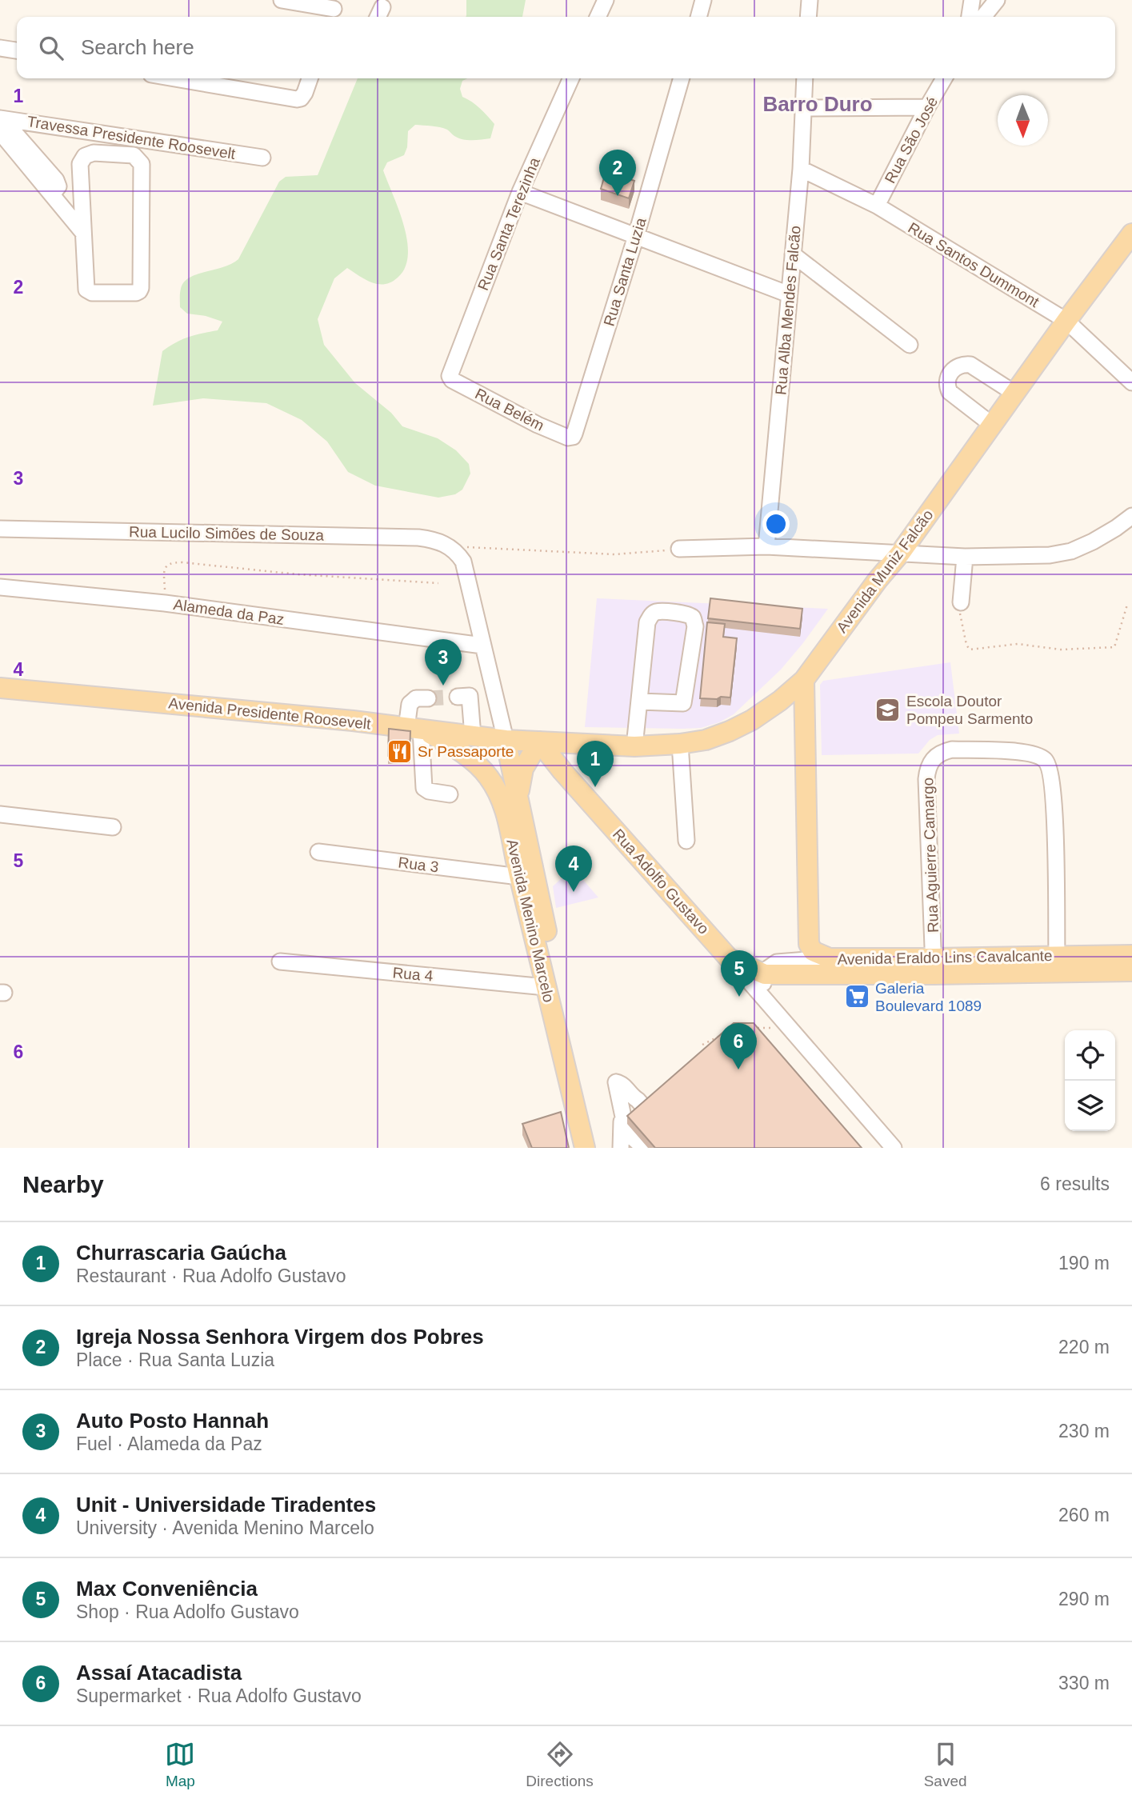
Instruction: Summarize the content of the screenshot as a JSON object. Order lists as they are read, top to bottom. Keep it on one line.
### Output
{"streets":{"main road":["Avenida Muniz Falcão","Avenida Presidente Roosevelt","Rua Adolfo Gustavo","Avenida Menino Marcelo","Avenida Eraldo Lins Cavalcante"],"street":["Travessa Presidente Roosevelt","Rua São José","Rua Santa Terezinha","Rua Santos Dummont","Rua Santa Luzia","Rua Alba Mendes Falcão","Rua Belém","Rua Lucilo Simões de Souza","Alameda da Paz","Rua Aguierre Camargo","Rua 3","Rua 4"]},"crossings":[["Rua São José","Rua Santos Dummont"],["Rua Santa Terezinha","Rua Belém"],["Rua Santos Dummont","Rua Alba Mendes Falcão"],["Rua Santos Dummont","Avenida Muniz Falcão"],["Rua Santa Luzia","Rua Belém"],["Avenida Muniz Falcão","Avenida Presidente Roosevelt"],["Avenida Muniz Falcão","Rua Adolfo Gustavo"],["Avenida Presidente Roosevelt","Rua Adolfo Gustavo"],["Avenida Presidente Roosevelt","Avenida Menino Marcelo"],["Rua Aguierre Camargo","Avenida Eraldo Lins Cavalcante"],["Rua 3","Avenida Menino Marcelo"],["Avenida Menino Marcelo","Rua 4"]],"districts":["Barro Duro"],"places":{"school or university":["Escola Doutor Pompeu Sarmento"],"restaurant":["Sr Passaporte"],"supermarket":["Galeria Boulevard 1089"]},"north":"bottom","page":{"search":"Search here","pins":["2","3","1","4","5","6"],"heading":["Nearby","6 results"],"list":[{"mark":"1","name":"Churrascaria Gaúcha","note":"Restaurant · Rua Adolfo Gustavo","value":"190 m"},{"mark":"2","name":"Igreja Nossa Senhora Virgem dos Pobres","note":"Place · Rua Santa Luzia","value":"220 m"},{"mark":"3","name":"Auto Posto Hannah","note":"Fuel · Alameda da Paz","value":"230 m"},{"mark":"4","name":"Unit - Universidade Tiradentes","note":"University · Avenida Menino Marcelo","value":"260 m"},{"mark":"5","name":"Max Conveniência","note":"Shop · Rua Adolfo Gustavo","value":"290 m"},{"mark":"6","name":"Assaí Atacadista","note":"Supermarket · Rua Adolfo Gustavo","value":"330 m"}],"nav":["Map","Directions","Saved"]},"grid":{"rows":["1","2","3","4","5","6"]}}
